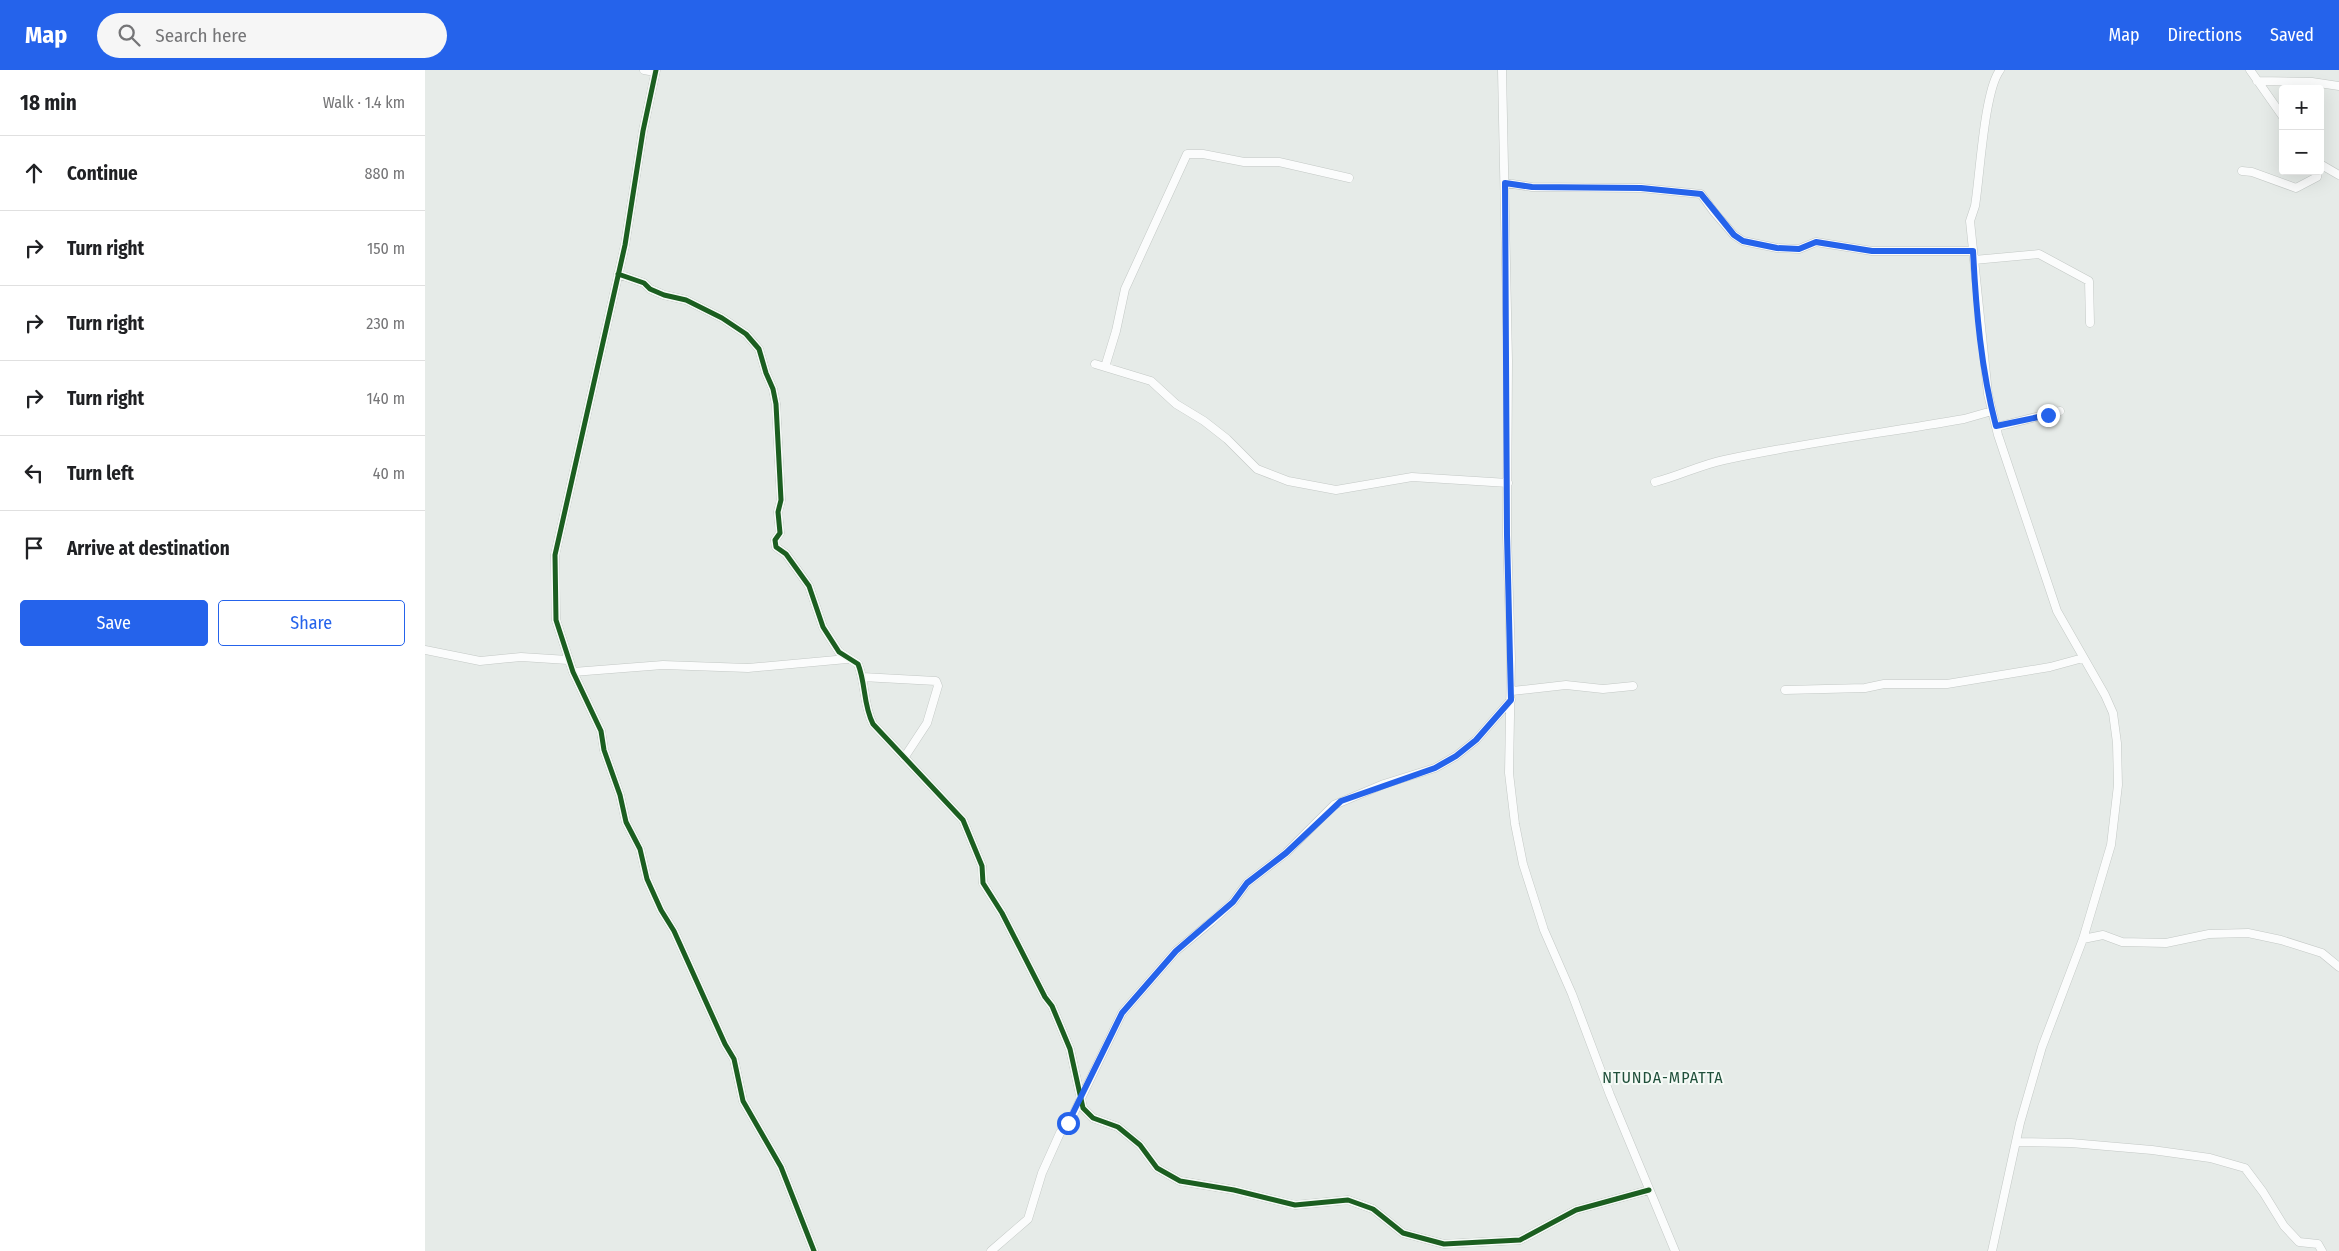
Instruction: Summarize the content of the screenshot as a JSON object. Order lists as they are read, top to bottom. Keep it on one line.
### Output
{"districts":["NTUNDA-MPATTA"],"page":{"header":"Map","search":"Search here","nav":["Map","Directions","Saved"],"heading":["18 min","Walk · 1.4 km"],"map_buttons":["+","−"],"list":[["Continue","880 m"],["Turn right","150 m"],["Turn right","230 m"],["Turn right","140 m"],["Turn left","40 m"],"Arrive at destination"],"buttons":["Save","Share"]}}
